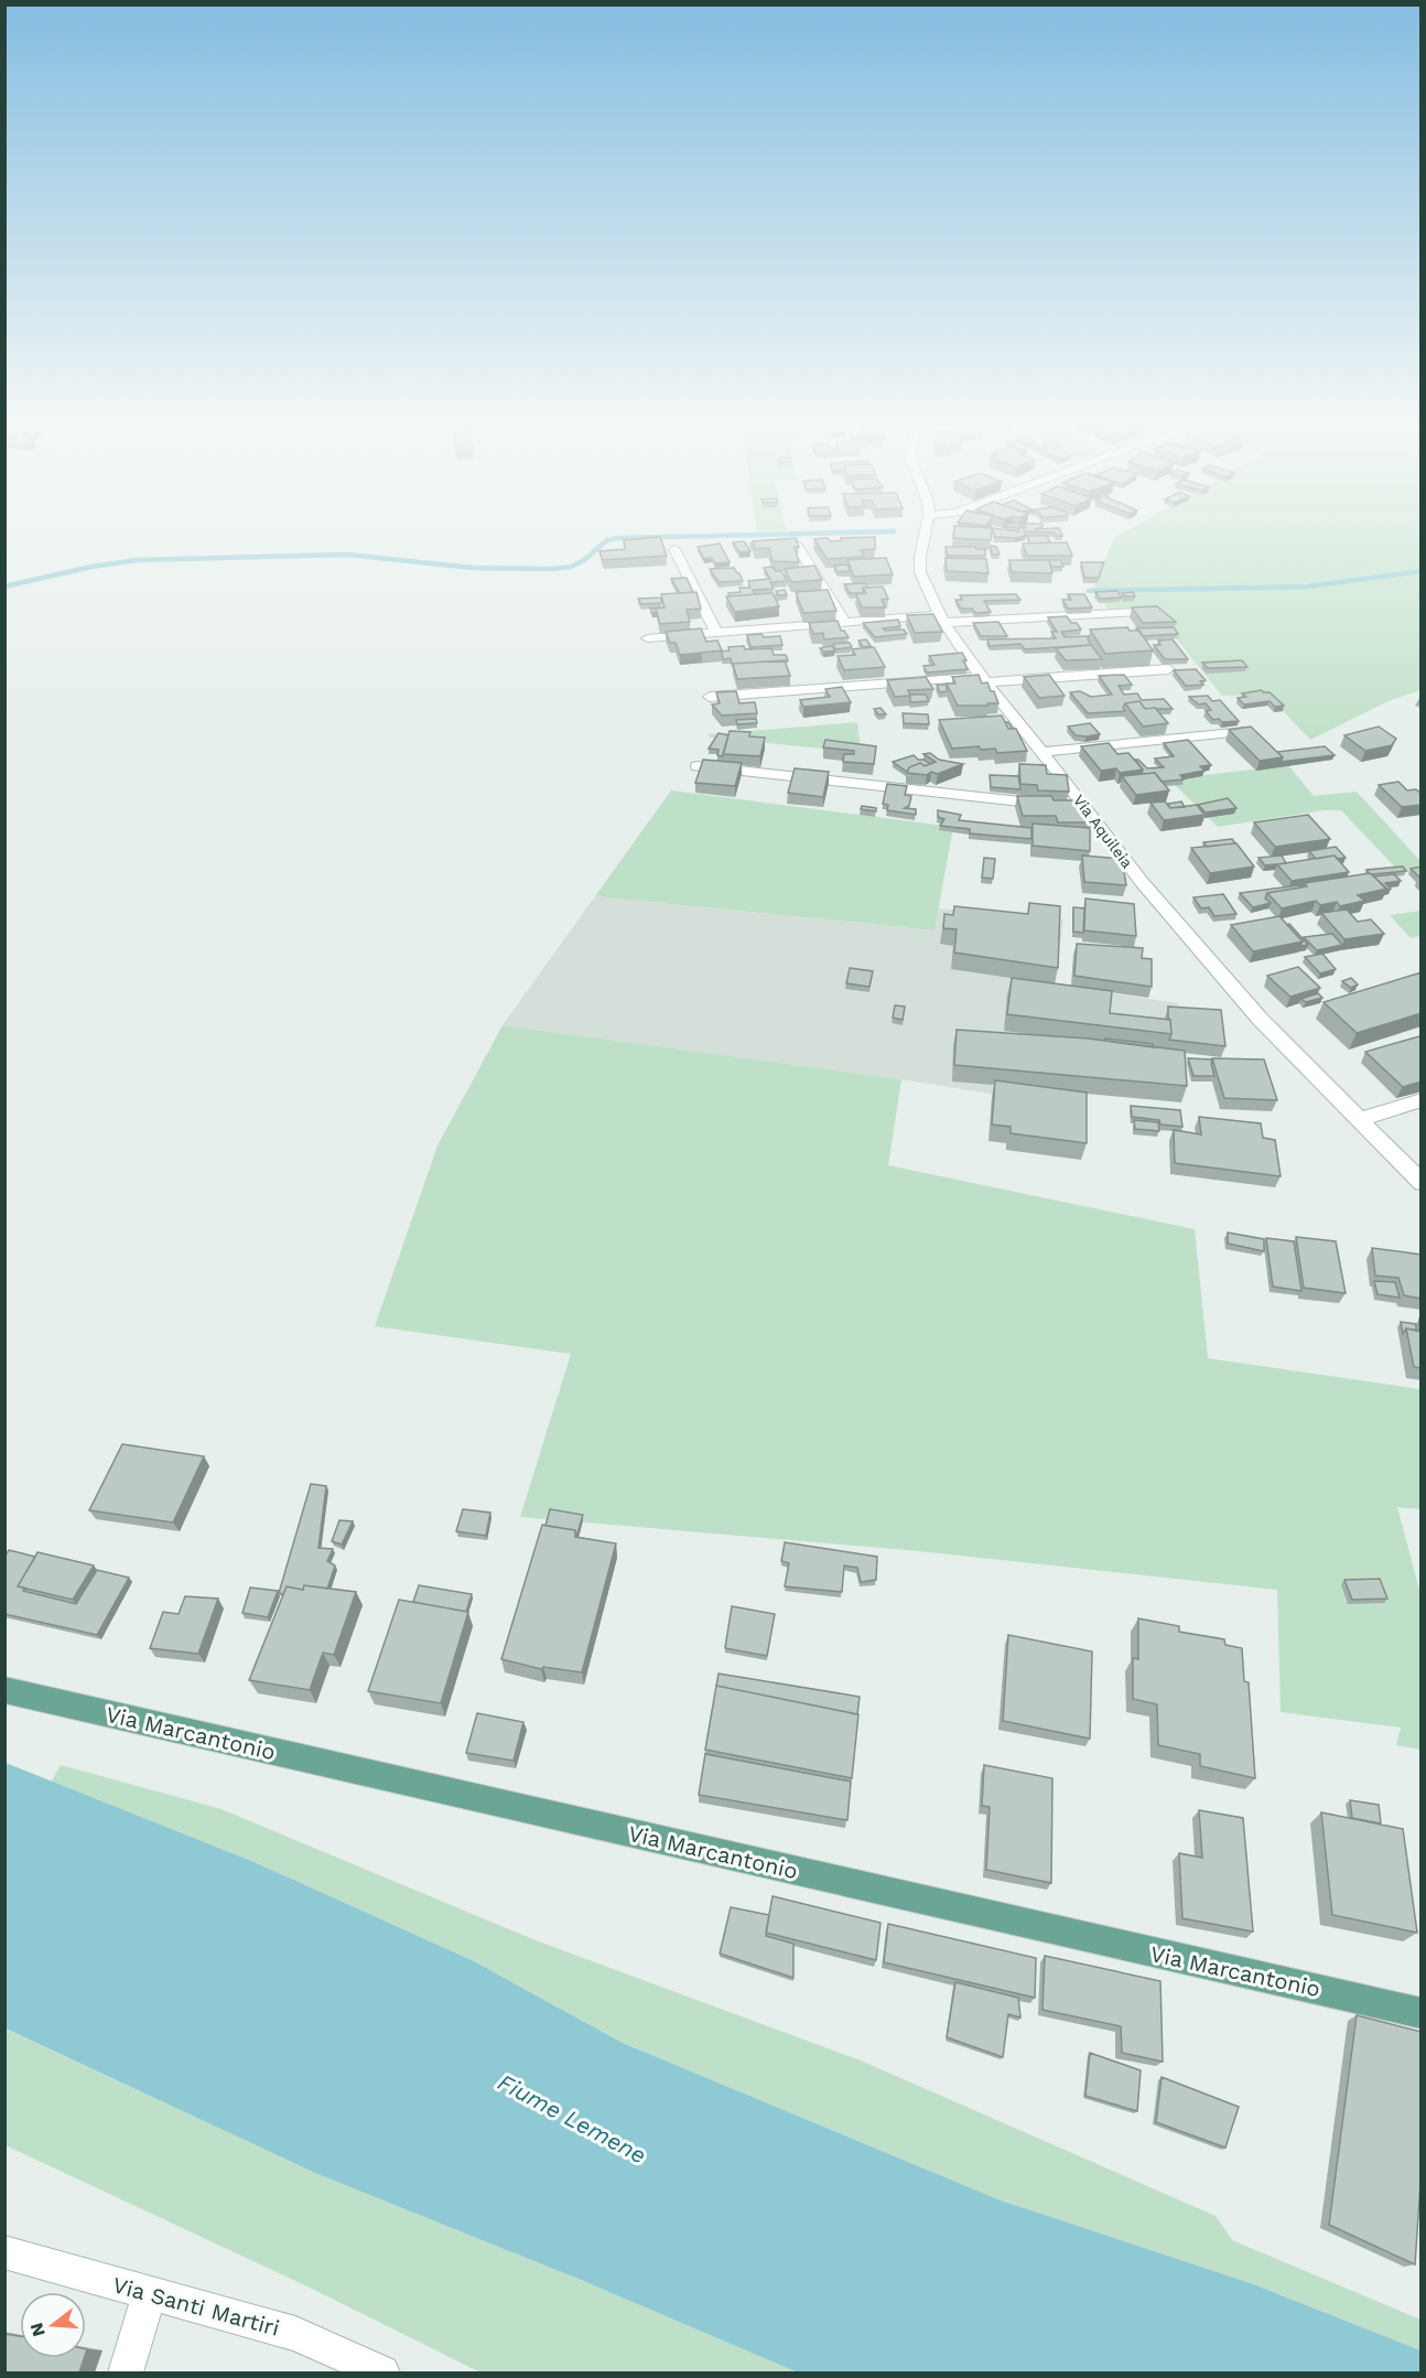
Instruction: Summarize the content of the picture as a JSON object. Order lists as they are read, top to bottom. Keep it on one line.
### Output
{"streets":{"main road":["Via Marcantonio"],"street":["Via Aquileia","Via Santi Martiri"]},"water":["Fiume Lemene"],"north":"left"}
